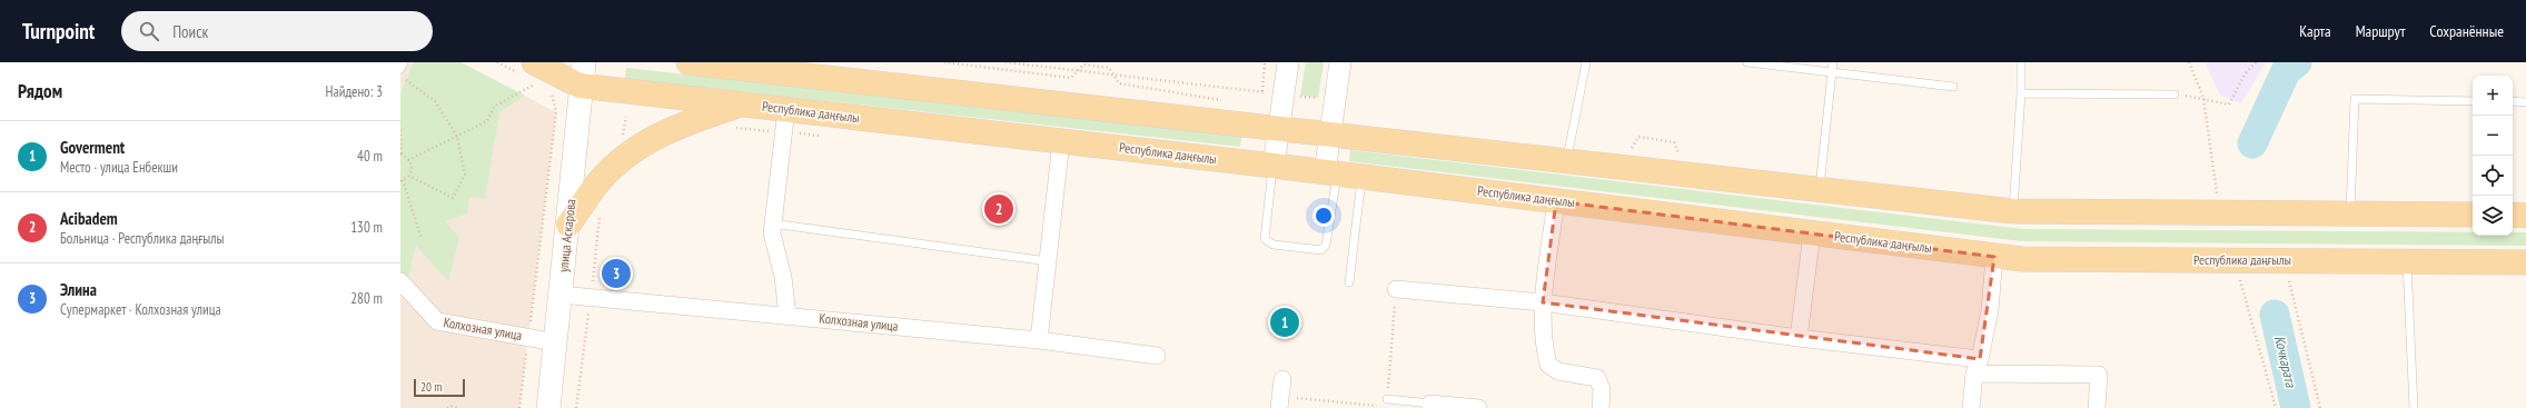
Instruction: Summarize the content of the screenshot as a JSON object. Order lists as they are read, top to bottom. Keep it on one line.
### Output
{"streets":{"main road":["Республика даңғылы","улица Аскарова"],"street":["Колхозная улица"]},"crossings":[["Республика даңғылы","улица Аскарова"],["улица Аскарова","Колхозная улица"]],"water":["Кочкарата"],"scale_bar":"20 m","page":{"header":"Turnpoint","search":"Поиск","nav":["Карта","Маршрут","Сохранённые"],"heading":["Рядом","Найдено: 3"],"map_buttons":["+","−"],"list":[{"mark":"1","name":"Goverment","note":"Место · улица Енбекши","value":"40 m"},{"mark":"2","name":"Acibadem","note":"Больница · Республика даңғылы","value":"130 m"},{"mark":"3","name":"Элина","note":"Супермаркет · Колхозная улица","value":"280 m"}],"pins":["2","3","1"],"scale":"20 m"}}
